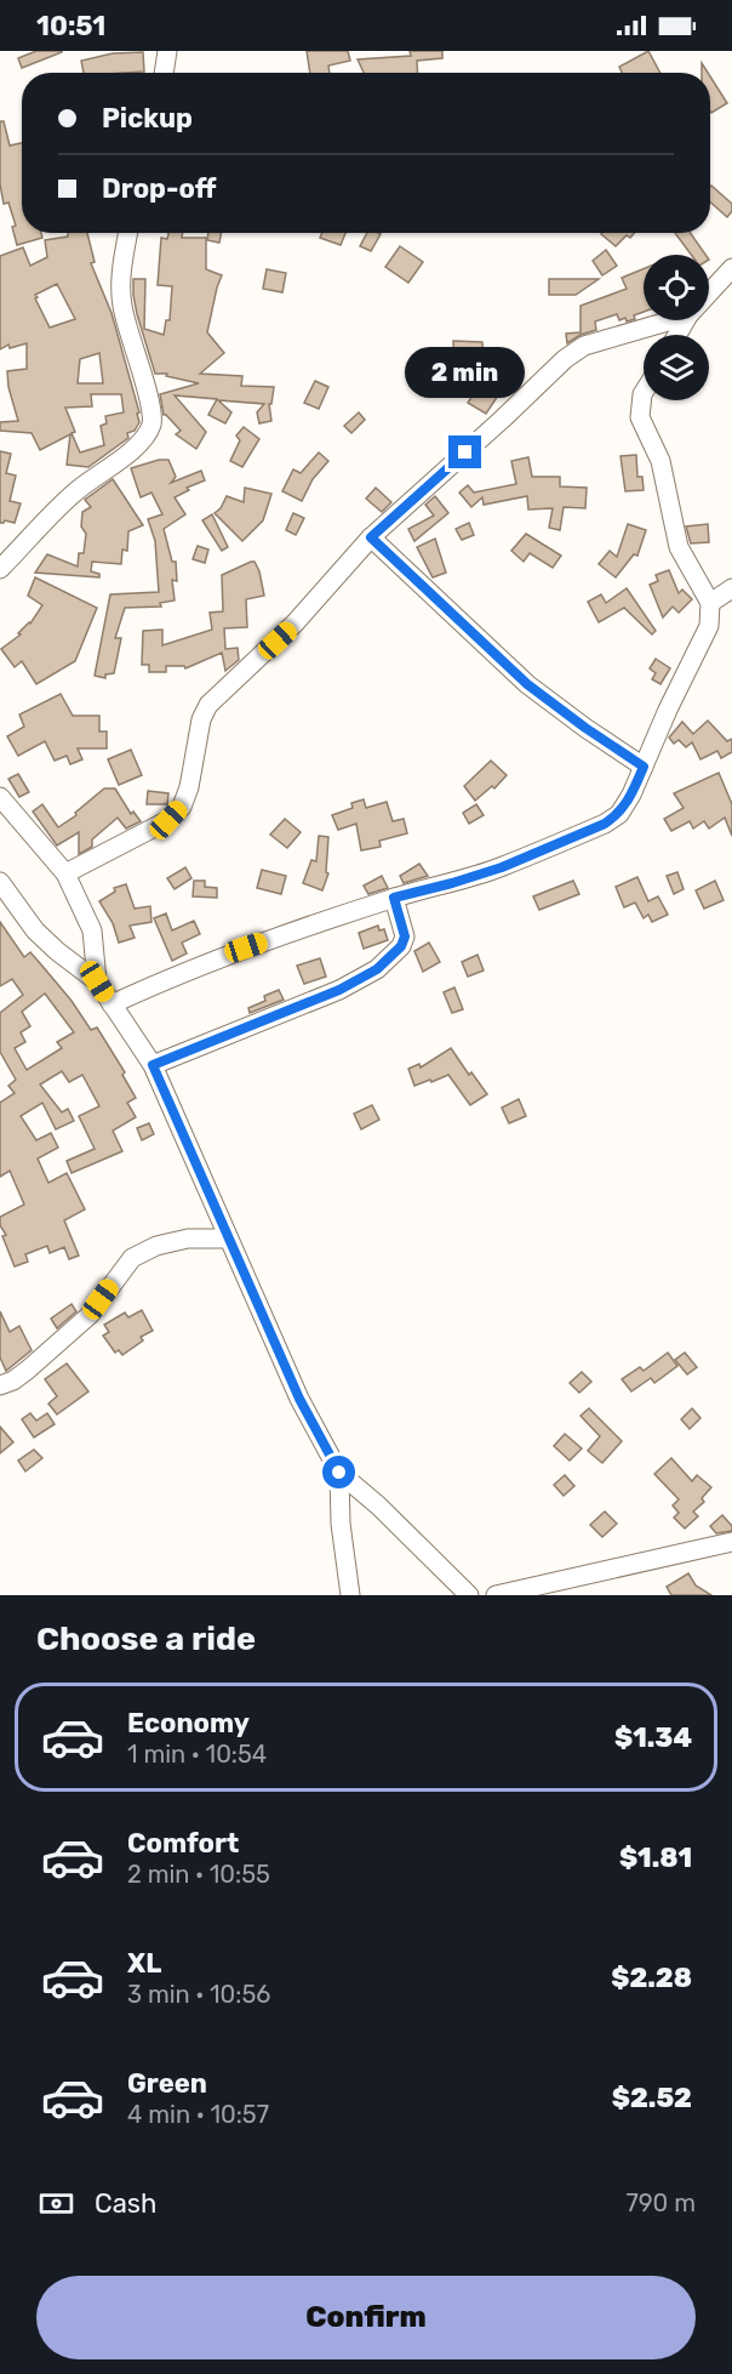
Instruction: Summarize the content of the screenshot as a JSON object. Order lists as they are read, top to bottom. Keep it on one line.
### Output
{"page":{"status":"10:51","banner":["Pickup","Drop-off"],"bubble":"2 min","heading":"Choose a ride","list":[{"name":"Economy","note":"1 min · 10:54","value":"$1.34"},{"name":"Comfort","note":"2 min · 10:55","value":"$1.81"},{"name":"XL","note":"3 min · 10:56","value":"$2.28"},{"name":"Green","note":"4 min · 10:57","value":"$2.52"}],"pay":["Cash","790 m"],"buttons":"Confirm"}}
